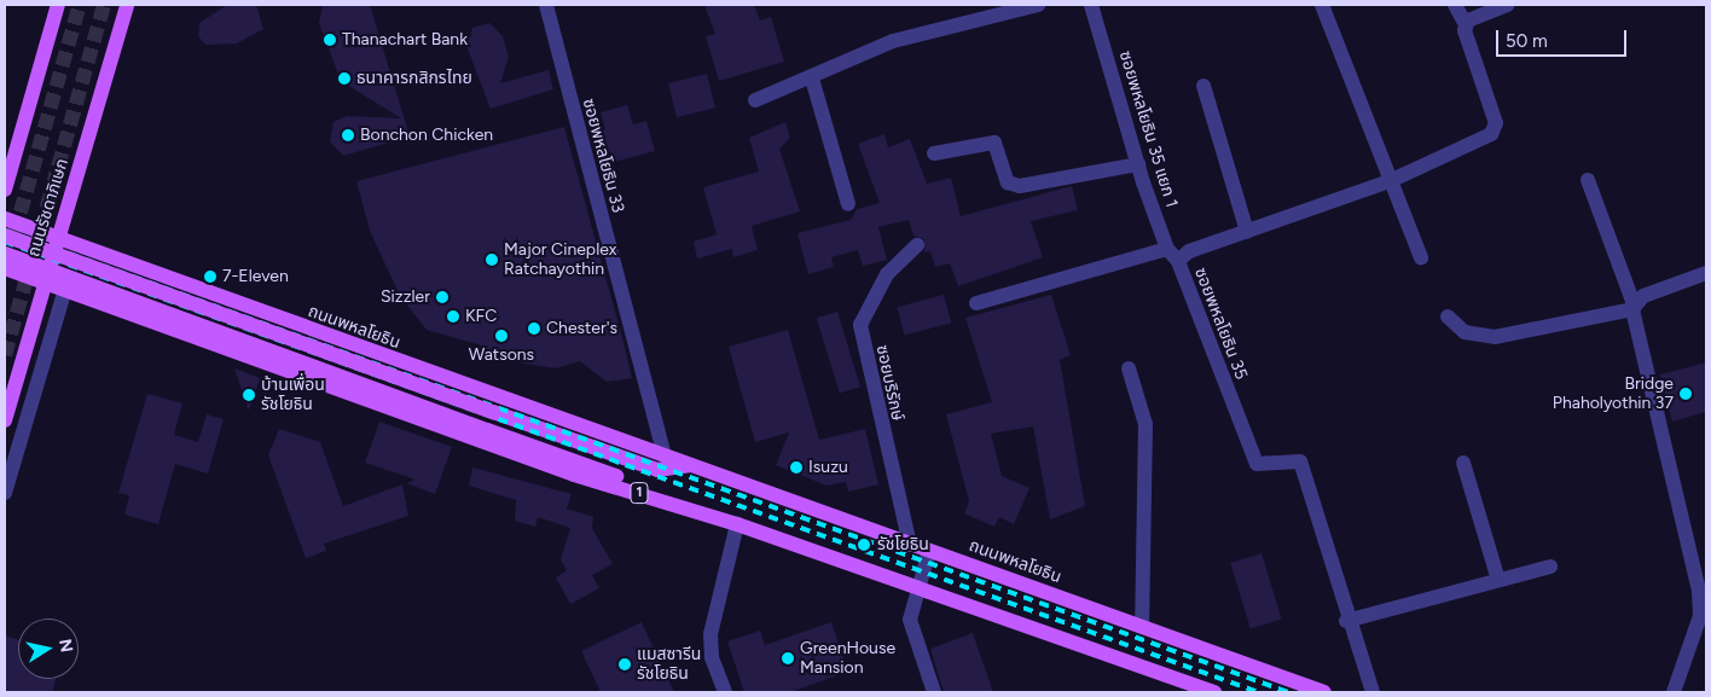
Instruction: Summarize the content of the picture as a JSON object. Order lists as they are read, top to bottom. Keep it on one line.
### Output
{"streets":{"main road":["ถนนรัชดาภิเษก","ถนนพหลโยธิน","1"],"street":["ซอยพหลโยธิน 35 แยก 1","ซอยพหลโยธิน 33","ซอยพหลโยธิน 35","ซอยบริรักษ์"]},"crossings":[["ซอยพหลโยธิน 35 แยก 1","ซอยพหลโยธิน 35"],["ซอยพหลโยธิน 33","ถนนพหลโยธิน"],["ถนนรัชดาภิเษก","ถนนพหลโยธิน"],["ถนนรัชดาภิเษก","1"],["ถนนพหลโยธิน","ซอยบริรักษ์"]],"places":["Thanachart Bank","ธนาคารกสิกรไทย","Bonchon Chicken","Major Cineplex Ratchayothin","7-Eleven","Sizzler","KFC","Chester's","Watsons","Bridge Phaholyothin 37","บ้านเพื่อน รัชโยธิน","Isuzu","รัชโยธิน","GreenHouse Mansion","แมสซารีน รัชโยธิน"],"scale_bar":"50 m","north":"right"}
